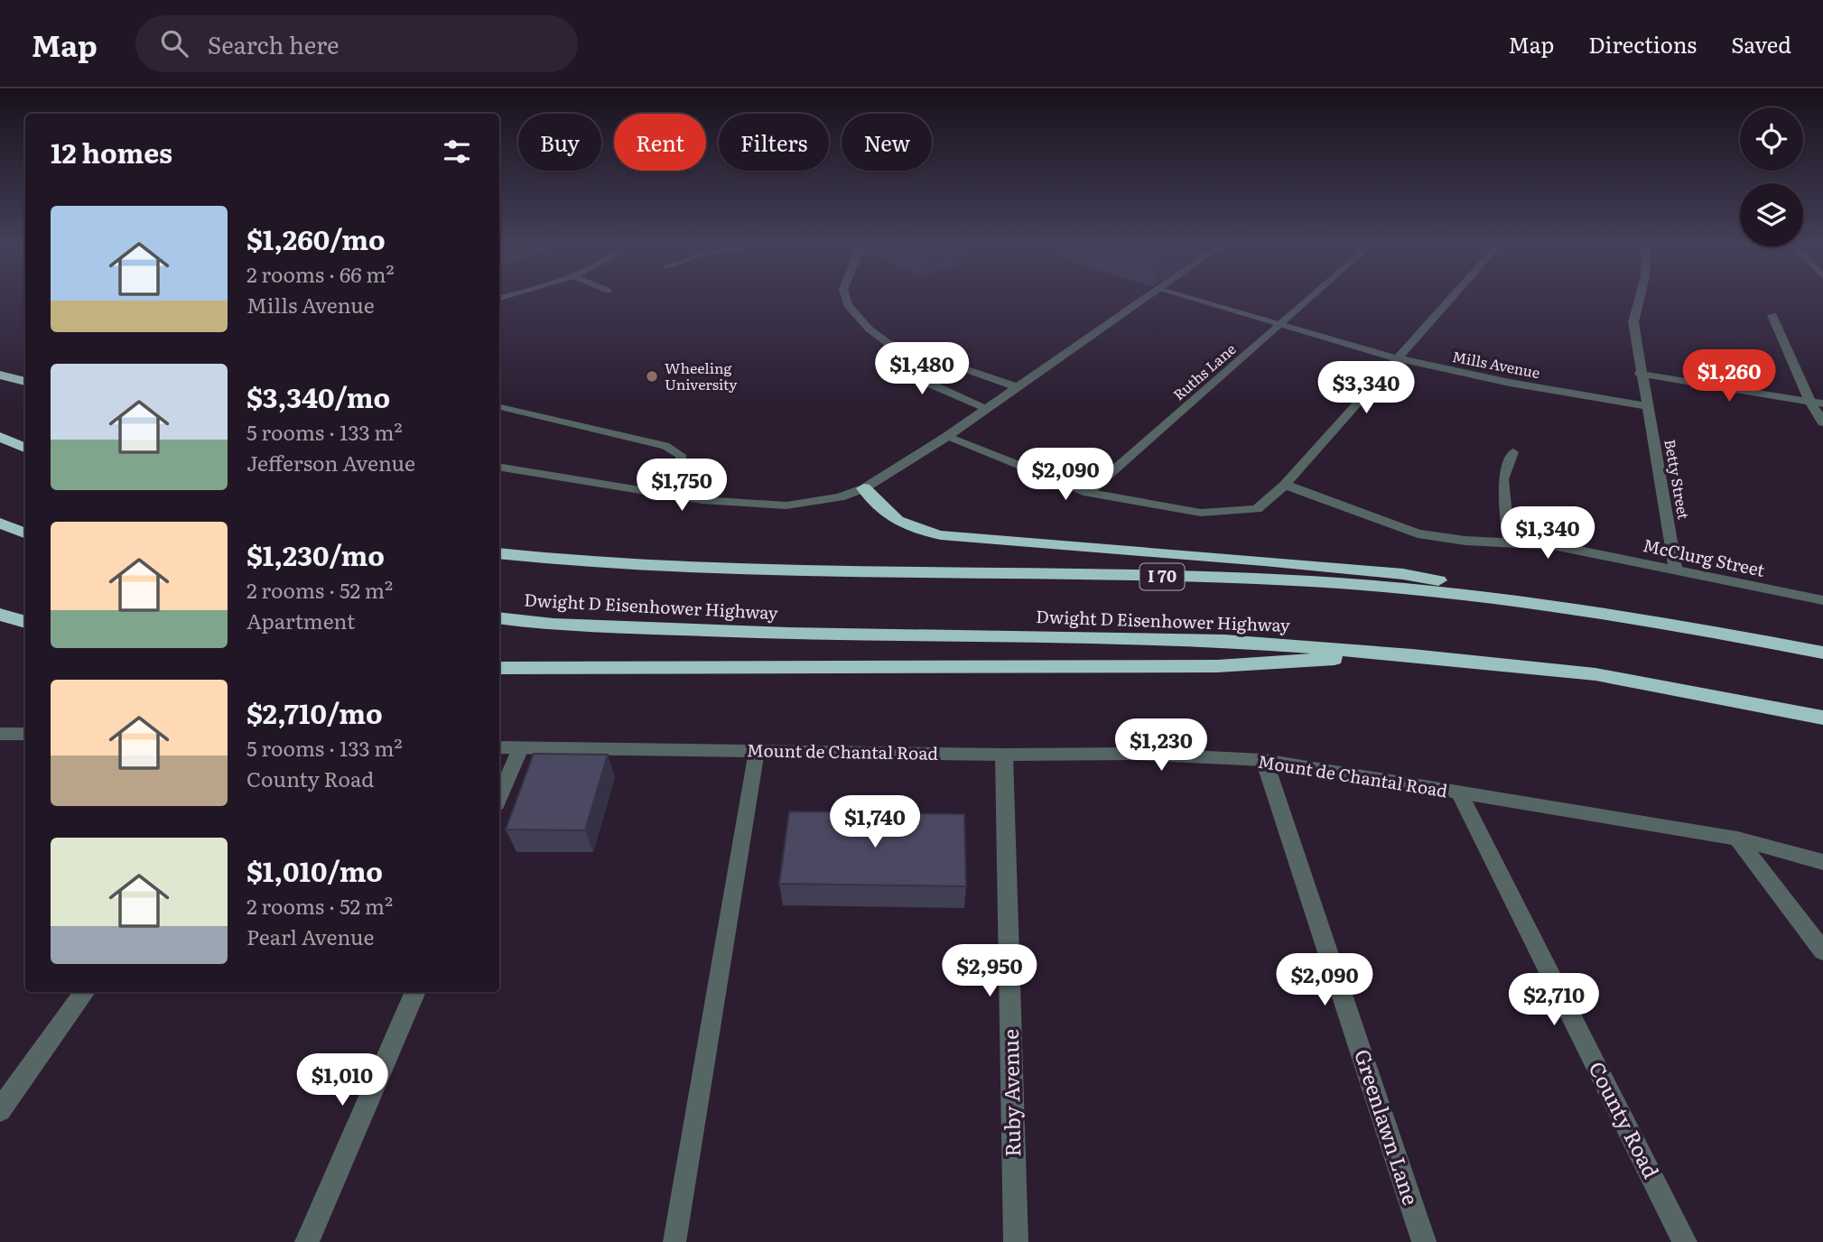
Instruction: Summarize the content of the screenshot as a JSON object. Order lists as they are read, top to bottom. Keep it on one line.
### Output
{"streets":{"highway":["I 70","Dwight D Eisenhower Highway"],"street":["Mills Avenue","Betty Street","McClurg Street","Mount de Chantal Road","Ruby Avenue","County Road","Greenlawn Lane"],"lane":["Ruths Lane"]},"crossings":[["Mills Avenue","Ruths Lane"],["Mills Avenue","Betty Street"],["Betty Street","McClurg Street"],["Mount de Chantal Road","Ruby Avenue"],["Mount de Chantal Road","County Road"],["Mount de Chantal Road","Greenlawn Lane"]],"places":["Wheeling University"],"page":{"header":"Map","search":"Search here","nav":["Map","Directions","Saved"],"chip":["Buy","Rent","Filters","New"],"heading":"12 homes","list":[{"name":"$1,260/mo","note":"2 rooms · 66 m² · Mills Avenue"},{"name":"$3,340/mo","note":"5 rooms · 133 m² · Jefferson Avenue"},{"name":"$1,230/mo","note":"2 rooms · 52 m² · Apartment"},{"name":"$2,710/mo","note":"5 rooms · 133 m² · County Road"},{"name":"$1,010/mo","note":"2 rooms · 52 m² · Pearl Avenue"}],"price":["$1,480","$1,260","$3,340","$2,090","$1,750","$1,340","$1,230","$1,740","$2,950","$2,090","$2,710","$1,010"]}}
